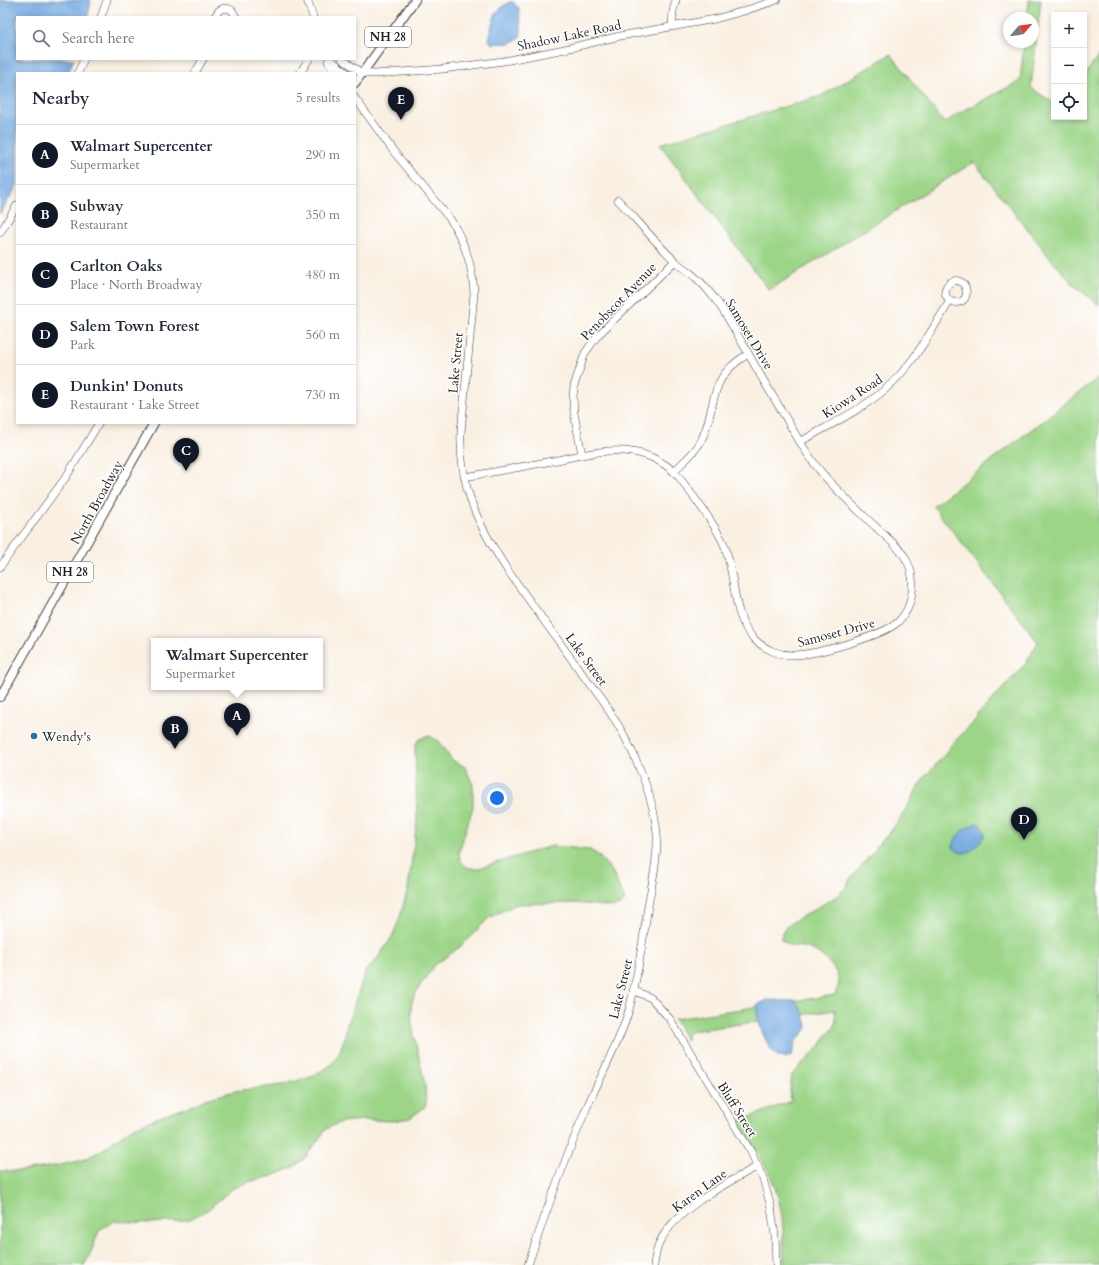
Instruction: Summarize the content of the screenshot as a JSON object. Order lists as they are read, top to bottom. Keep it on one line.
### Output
{"streets":{"main road":["NH 28","North Broadway"],"street":["Shadow Lake Road","Penobscot Avenue","Samoset Drive","Lake Street","Kiowa Road","Bluff Street","Karen Lane"]},"crossings":[["Shadow Lake Road","NH 28"],["Penobscot Avenue","Samoset Drive"],["Samoset Drive","Lake Street"],["Samoset Drive","Kiowa Road"],["Lake Street","Bluff Street"],["Bluff Street","Karen Lane"]],"places":["Wendy's"],"north":"top right","page":{"map_buttons":["+","−"],"search":"Search here","heading":["Nearby","5 results"],"pins":["E","C","A","B","D"],"list":[{"mark":"A","name":"Walmart Supercenter","note":"Supermarket","value":"290 m"},{"mark":"B","name":"Subway","note":"Restaurant","value":"350 m"},{"mark":"C","name":"Carlton Oaks","note":"Place · North Broadway","value":"480 m"},{"mark":"D","name":"Salem Town Forest","note":"Park","value":"560 m"},{"mark":"E","name":"Dunkin' Donuts","note":"Restaurant · Lake Street","value":"730 m"}],"popup":["Walmart Supercenter","Supermarket"]}}
